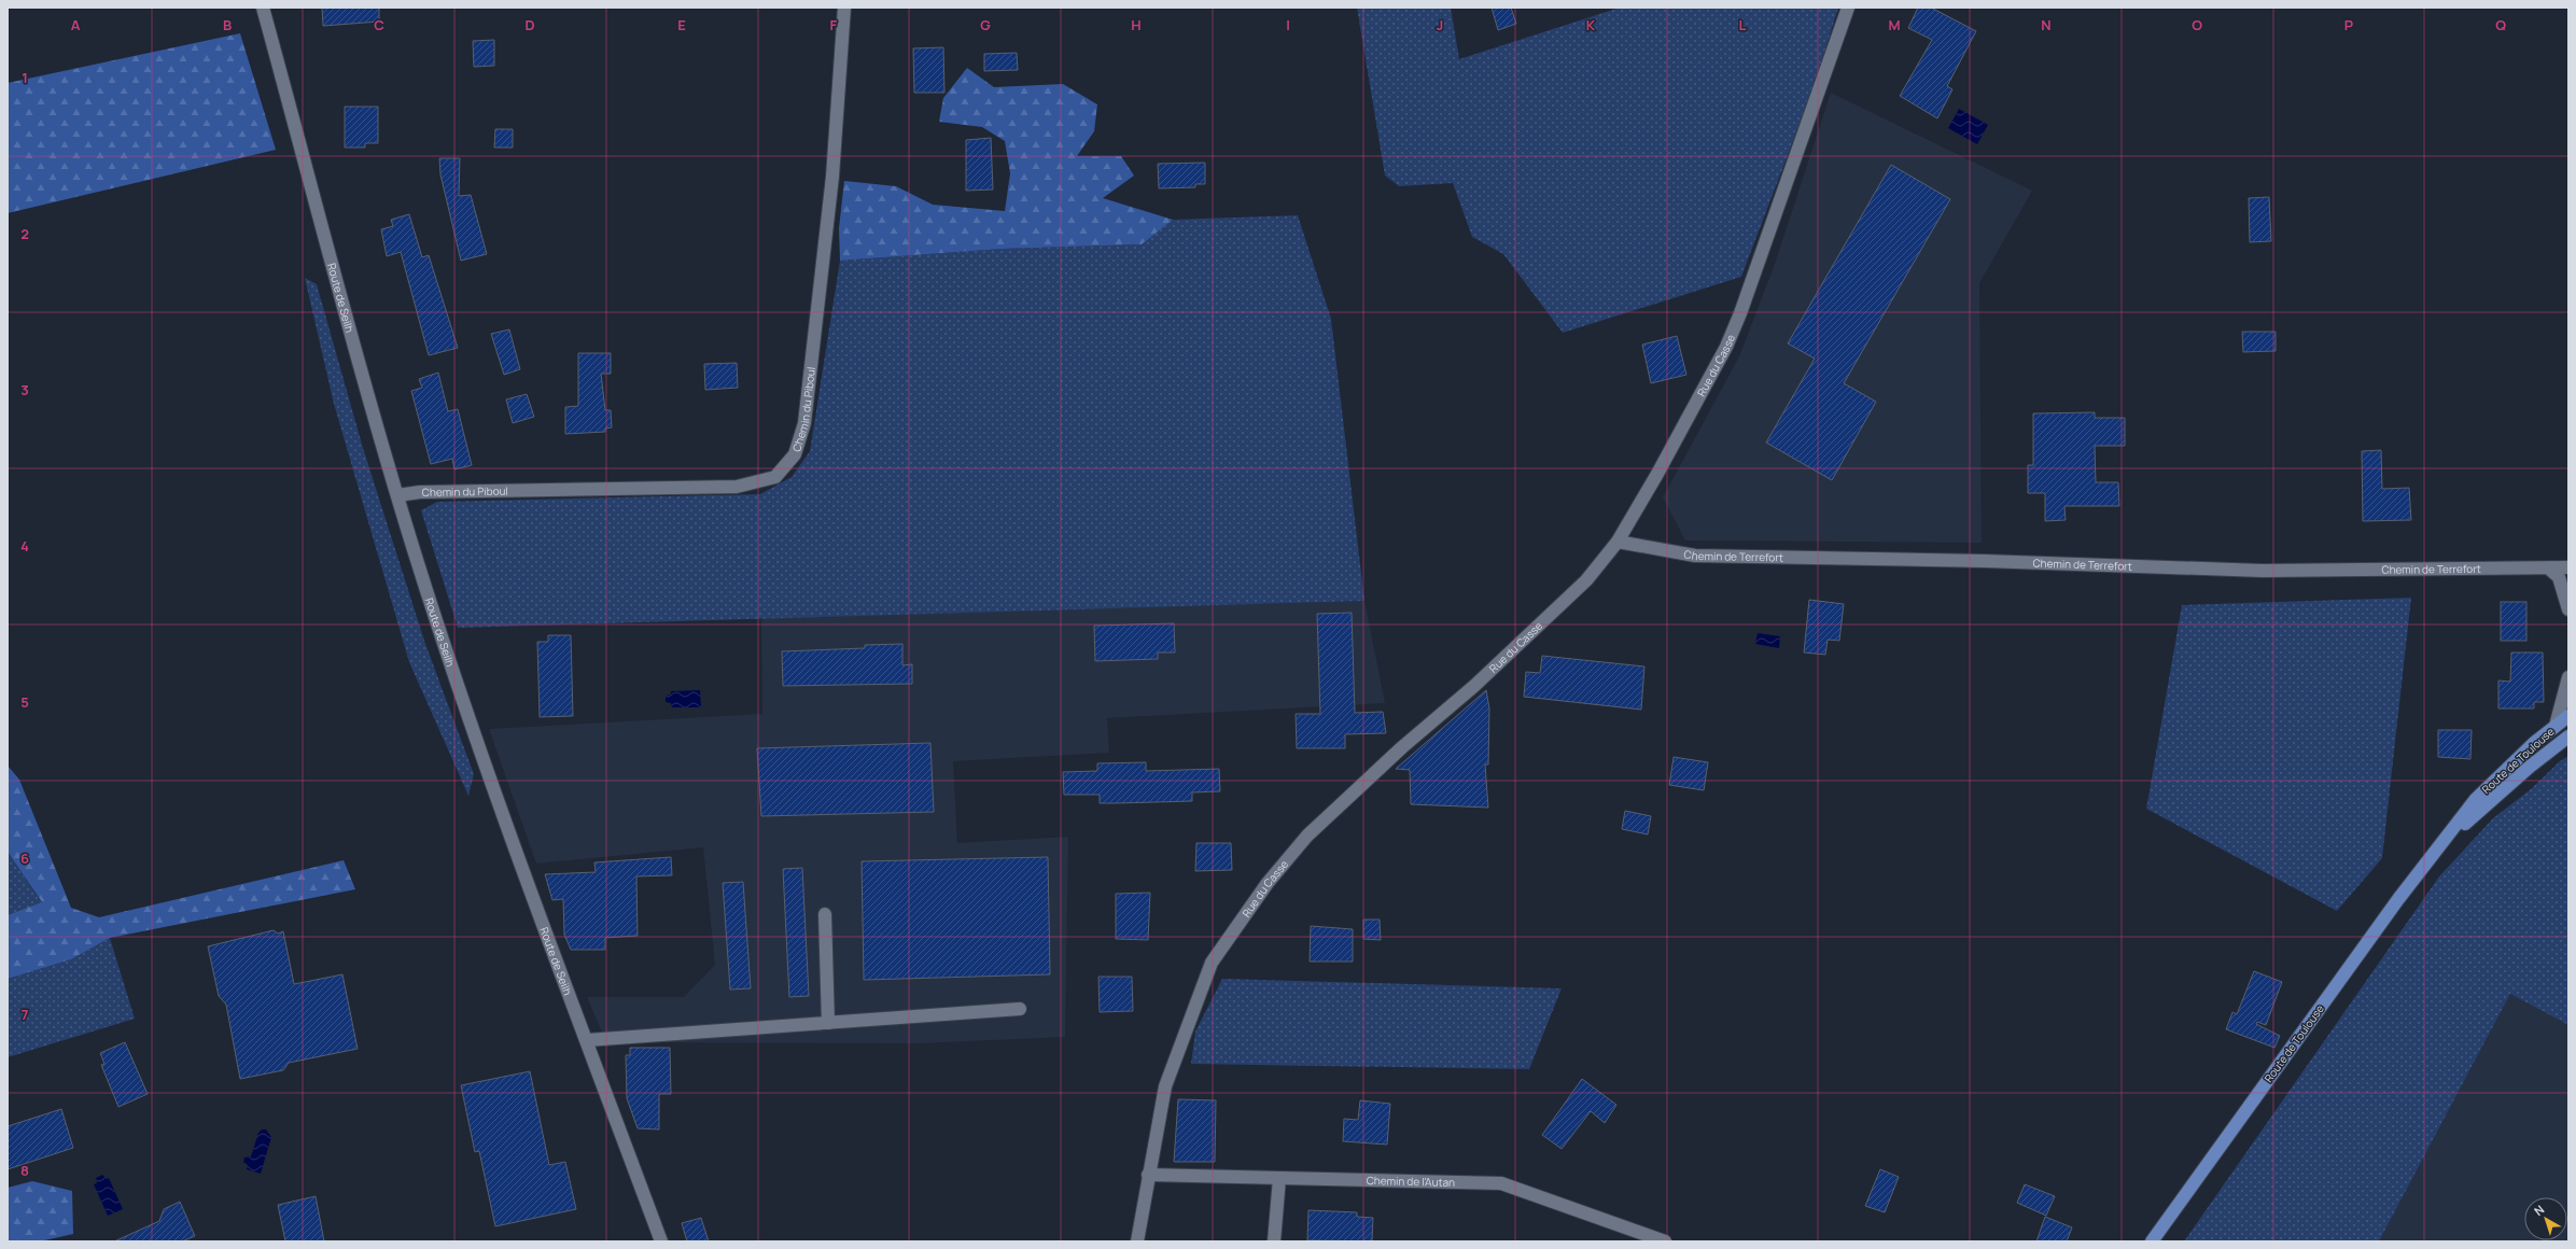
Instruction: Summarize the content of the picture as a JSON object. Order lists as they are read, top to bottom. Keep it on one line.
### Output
{"streets":{"main road":["Route de Toulouse"],"street":["Route de Seilh","Rue du Casse","Chemin du Piboul","Chemin de Terrefort","Chemin de l'Autan"]},"crossings":[["Route de Seilh","Chemin du Piboul"],["Rue du Casse","Chemin de Terrefort"],["Rue du Casse","Chemin de l'Autan"]],"north":"top left","grid":{"columns":["A","B","C","D","E","F","G","H","I","J","K","L","M","N","O","P","Q"],"rows":["1","2","3","4","5","6","7","8"]}}
